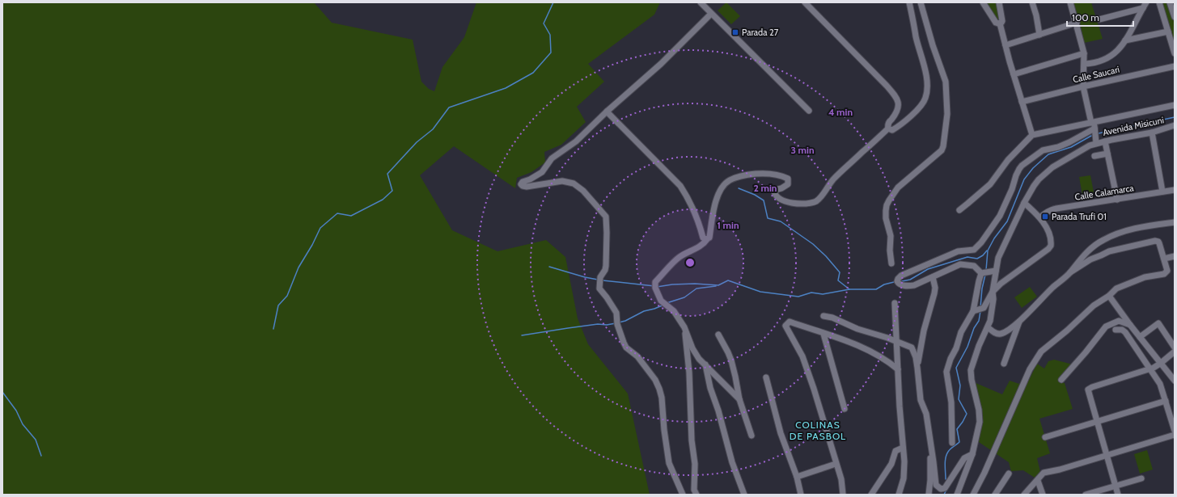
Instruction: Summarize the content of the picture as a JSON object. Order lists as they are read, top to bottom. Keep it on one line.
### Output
{"streets":{"street":["Calle Saucari","Avenida Misicuni","Calle Calamarca"]},"districts":["COLINAS DE PASBOL"],"places":{"transit":["Parada 27","Parada Trufi 01"]},"scale_bar":"100 m","rings":["4 min","3 min","2 min","1 min"]}
